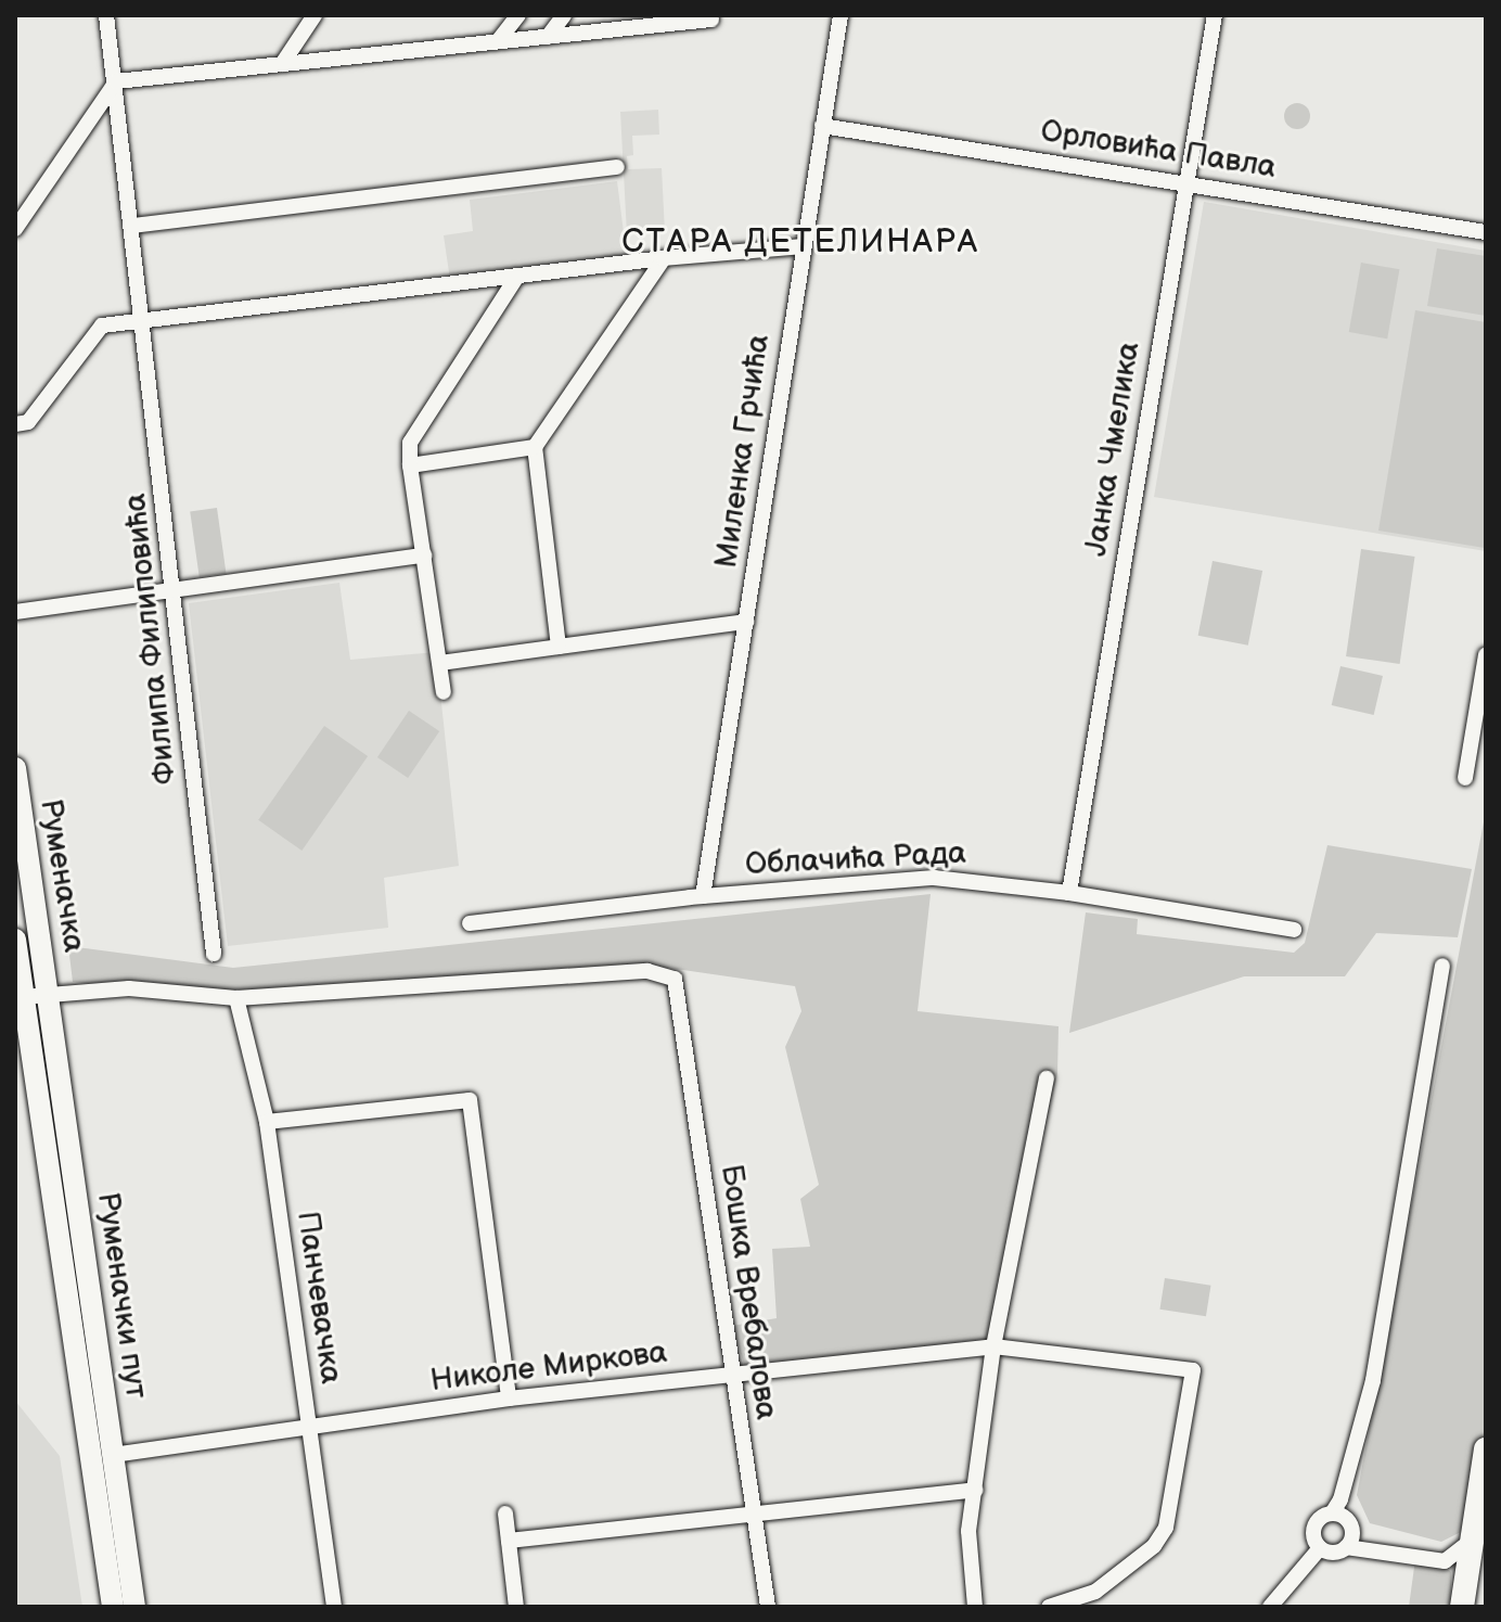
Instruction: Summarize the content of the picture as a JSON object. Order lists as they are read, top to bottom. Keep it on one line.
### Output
{"streets":{"main road":["Руменачка","Руменачки пут"],"street":["Орловића Павла","Јанка Чмелика","Миленка Грчића","Филипа Филиповића","Облачића Рада","Бошка Вребалова","Панчевачка","Николе Миркова"]},"crossings":[["Орловића Павла","Јанка Чмелика"],["Орловића Павла","Миленка Грчића"],["Јанка Чмелика","Облачића Рада"],["Миленка Грчића","Облачића Рада"],["Руменачка","Руменачки пут"],["Бошка Вребалова","Панчевачка"],["Бошка Вребалова","Николе Миркова"],["Руменачки пут","Николе Миркова"],["Панчевачка","Николе Миркова"]],"districts":["СТАРА ДЕТЕЛИНАРА"]}
